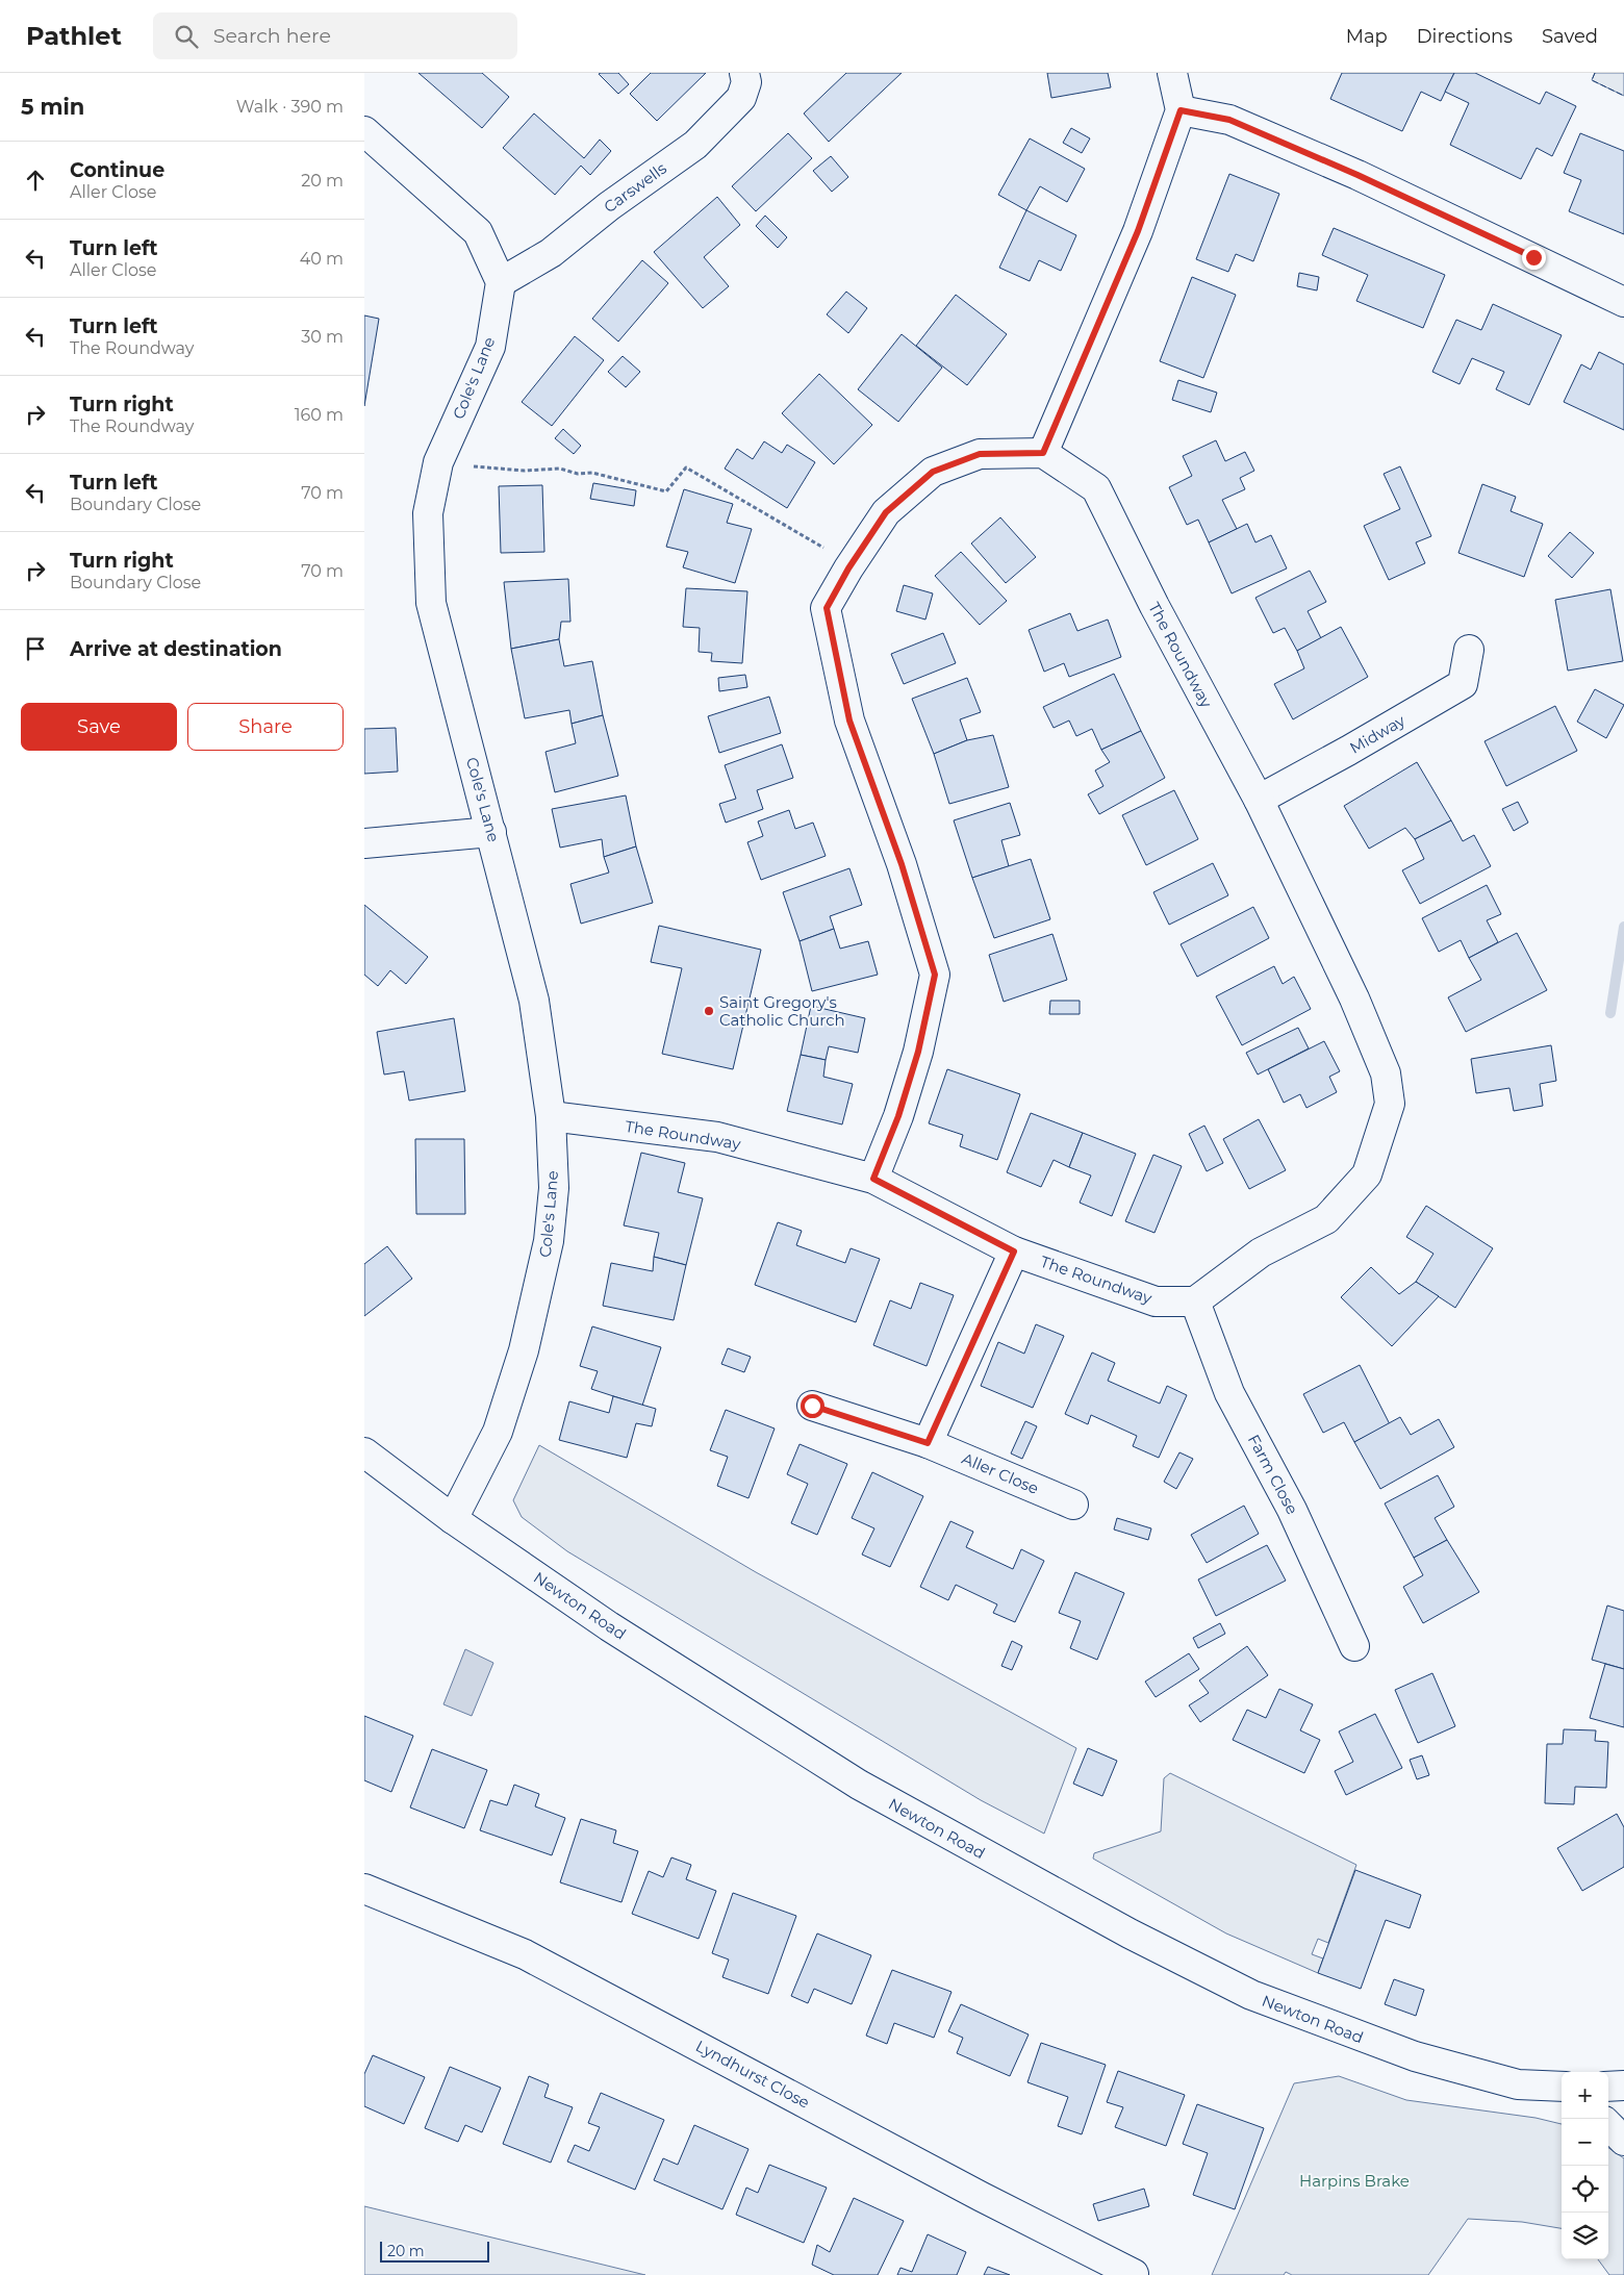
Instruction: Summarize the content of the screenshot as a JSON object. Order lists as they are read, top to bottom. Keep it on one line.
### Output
{"streets":{"street":["Carswells","Cole's Lane","The Roundway","Midway","Aller Close","Farm Close","Newton Road","Lyndhurst Close"]},"crossings":[["Carswells","Cole's Lane"],["Cole's Lane","The Roundway"],["Cole's Lane","Newton Road"],["The Roundway","Midway"],["The Roundway","Farm Close"]],"parks":["Harpins Brake"],"places":["Saint Gregory's Catholic Church"],"scale_bar":"20 m","page":{"header":"Pathlet","search":"Search here","nav":["Map","Directions","Saved"],"heading":["5 min","Walk · 390 m"],"list":[["Continue","Aller Close","20 m"],["Turn left","Aller Close","40 m"],["Turn left","The Roundway","30 m"],["Turn right","The Roundway","160 m"],["Turn left","Boundary Close","70 m"],["Turn right","Boundary Close","70 m"],"Arrive at destination"],"buttons":["Save","Share"],"map_buttons":["+","−"],"scale":"20 m"}}
